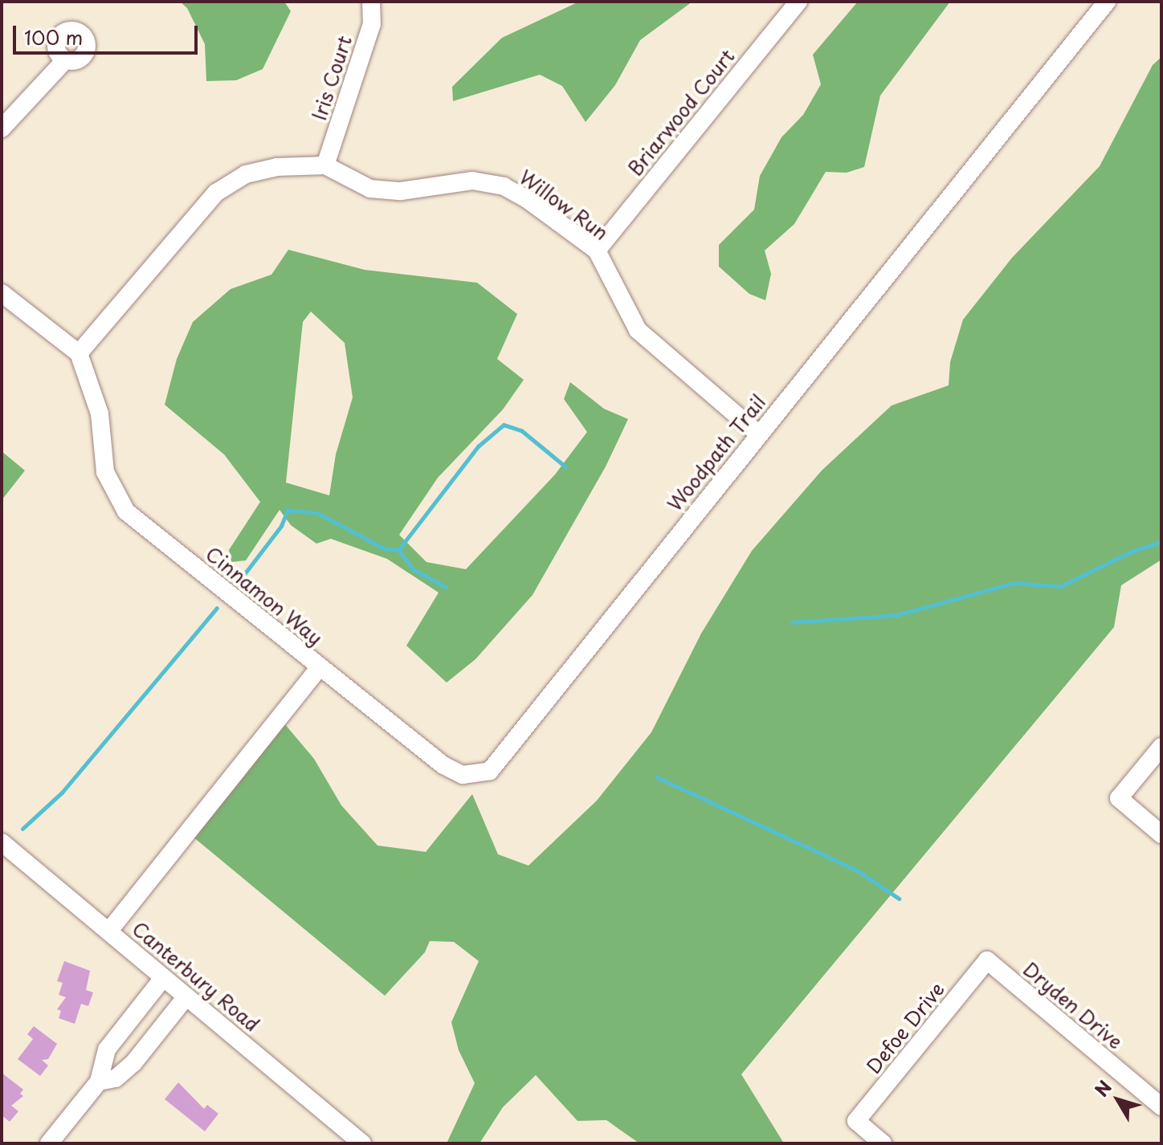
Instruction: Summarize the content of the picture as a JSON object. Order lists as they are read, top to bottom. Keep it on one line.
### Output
{"streets":{"street":["Iris Court","Briarwood Court","Willow Run","Woodpath Trail","Cinnamon Way","Canterbury Road","Dryden Drive","Defoe Drive"]},"crossings":[["Iris Court","Willow Run"],["Briarwood Court","Willow Run"],["Willow Run","Woodpath Trail"],["Willow Run","Cinnamon Way"],["Woodpath Trail","Cinnamon Way"],["Cinnamon Way","Canterbury Road"],["Dryden Drive","Defoe Drive"]],"scale_bar":"100 m","north":"top left"}
